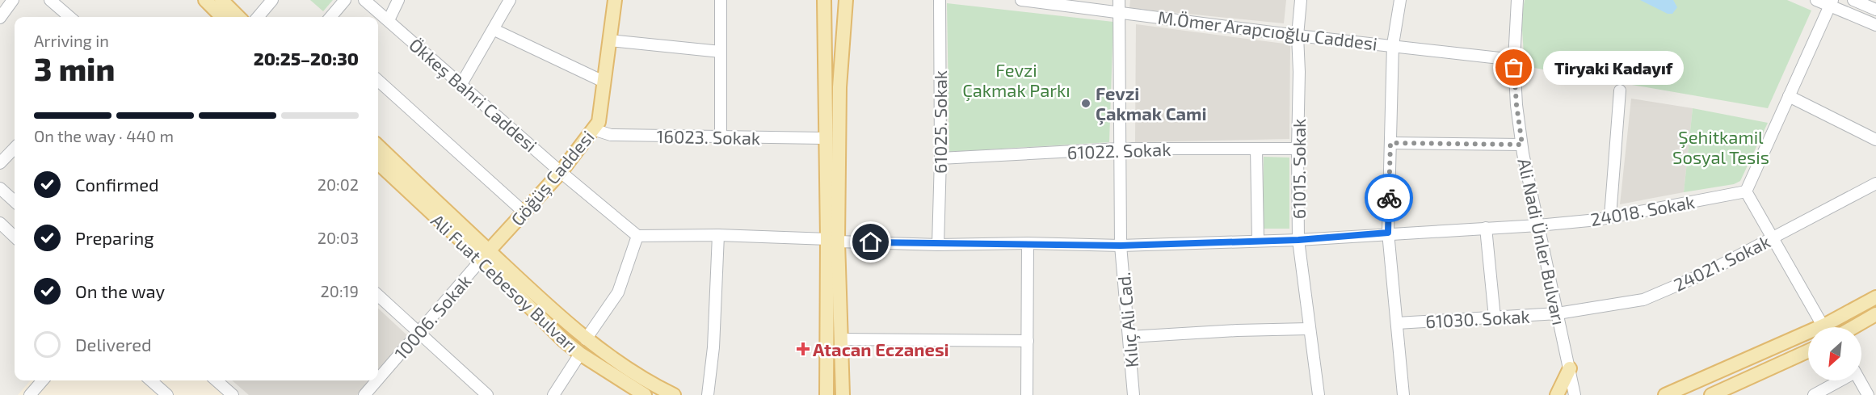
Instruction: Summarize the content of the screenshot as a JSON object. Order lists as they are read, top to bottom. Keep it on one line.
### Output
{"streets":{"main road":["Göğüş Caddesi","Ali Fuat Cebesoy Bulvarı"],"street":["M.Ömer Arapcıoğlu Caddesi","Ökkeş Bahri Caddesi","61025. Sokak","16023. Sokak","61022. Sokak","61015. Sokak","24018. Sokak","Ali Nadi Ünler Bulvarı","24021. Sokak","10006. Sokak","61030. Sokak","Kılıç Ali Cad."]},"crossings":[["M.Ömer Arapcıoğlu Caddesi","61015. Sokak"],["M.Ömer Arapcıoğlu Caddesi","Ali Nadi Ünler Bulvarı"],["M.Ömer Arapcıoğlu Caddesi","Kılıç Ali Cad."],["Ökkeş Bahri Caddesi","Göğüş Caddesi"],["61025. Sokak","61022. Sokak"],["61025. Sokak","24018. Sokak"],["16023. Sokak","Göğüş Caddesi"],["61022. Sokak","61015. Sokak"],["61022. Sokak","Kılıç Ali Cad."],["61015. Sokak","24018. Sokak"],["Göğüş Caddesi","Ali Fuat Cebesoy Bulvarı"],["Göğüş Caddesi","10006. Sokak"],["24018. Sokak","Ali Nadi Ünler Bulvarı"],["24018. Sokak","Kılıç Ali Cad."],["Ali Nadi Ünler Bulvarı","24021. Sokak"],["Ali Nadi Ünler Bulvarı","61030. Sokak"],["24021. Sokak","61030. Sokak"],["Ali Fuat Cebesoy Bulvarı","10006. Sokak"]],"parks":["Fevzi Çakmak Parkı","Şehitkamil Sosyal Tesis"],"places":{"other":["Tiryaki Kadayıf","Fevzi Çakmak Cami"],"health":["Atacan Eczanesi"]},"north":"bottom left","page":{"heading":["3 min","Arriving in","20:25–20:30"],"bubble":"Tiryaki Kadayıf","bar":"On the way · 440 m","list":[["Confirmed","20:02"],["Preparing","20:03"],["On the way","20:19"],"Delivered"]}}
